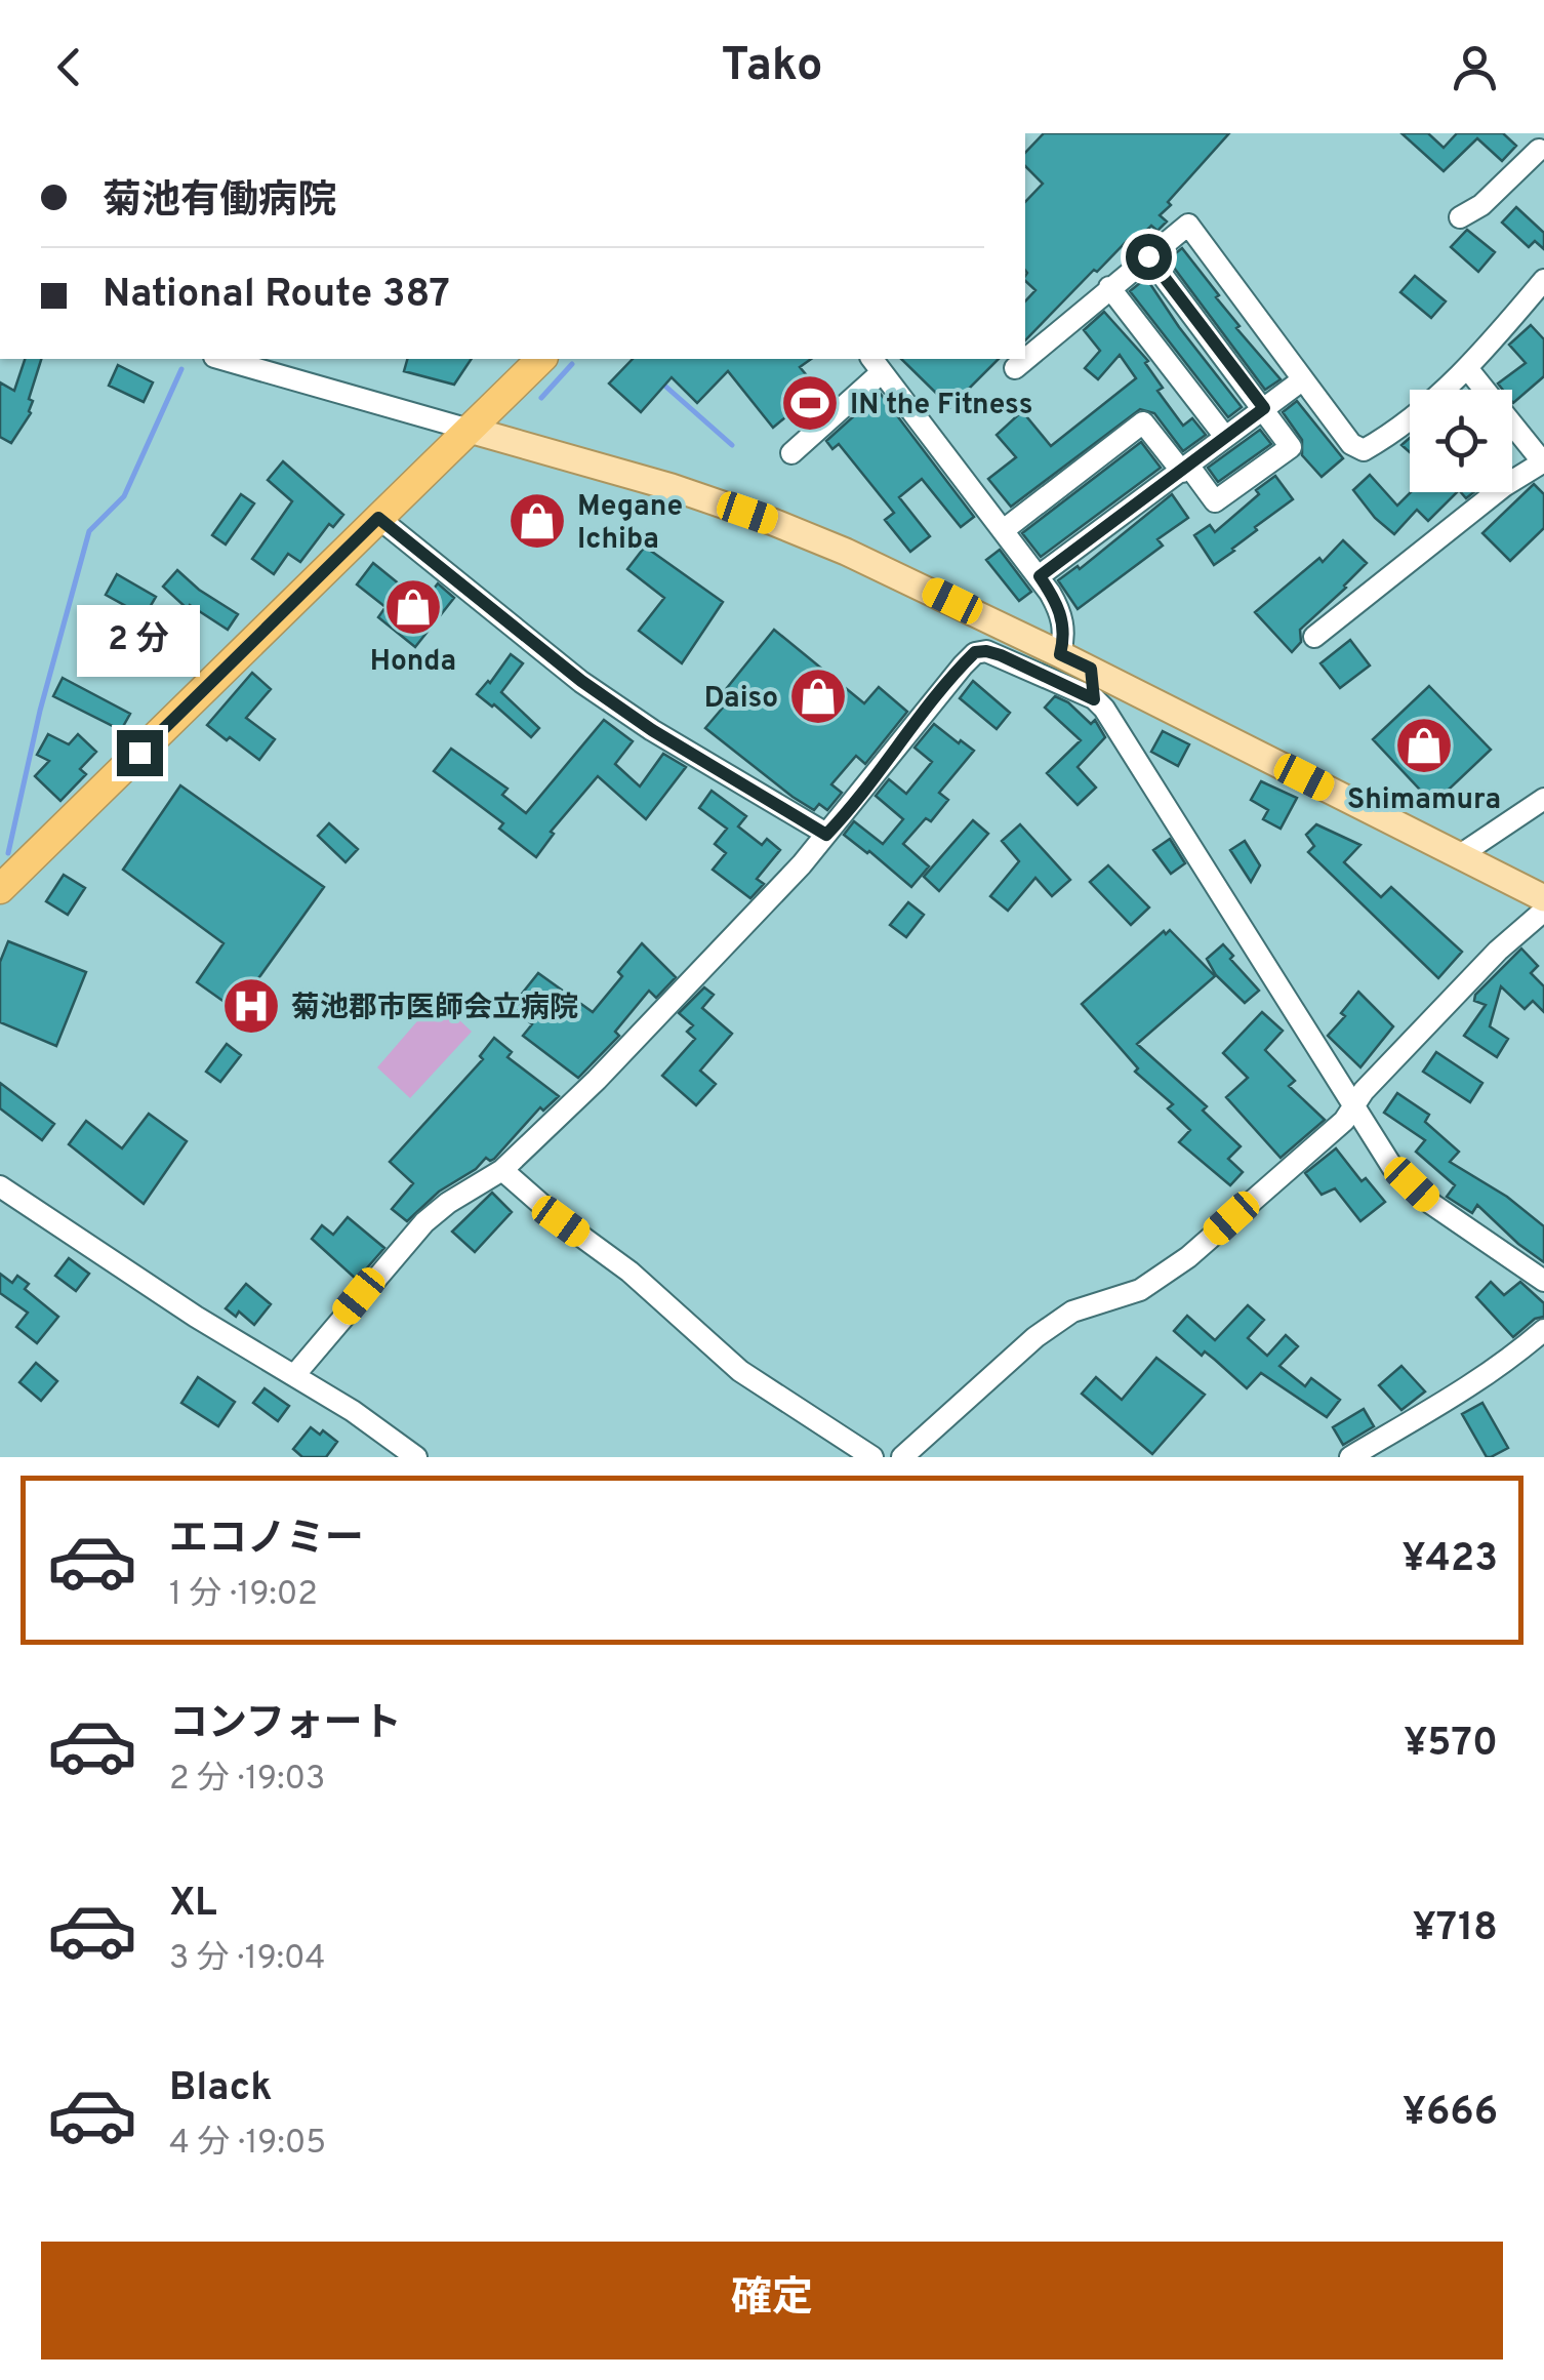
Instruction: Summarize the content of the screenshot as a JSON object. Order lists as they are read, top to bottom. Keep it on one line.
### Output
{"places":{"sports":["IN the Fitness"],"shop":["Megane Ichiba","Honda","Daiso","Shimamura"],"hospital":["菊池郡市医師会立病院"]},"page":{"header":"Tako","banner":["菊池有働病院","National Route 387"],"bubble":"2 分","list":[{"name":"エコノミー","note":"1 分 · 19:02","value":"¥423"},{"name":"コンフォート","note":"2 分 · 19:03","value":"¥570"},{"name":"XL","note":"3 分 · 19:04","value":"¥718"},{"name":"Black","note":"4 分 · 19:05","value":"¥666"}],"buttons":"確定"}}
